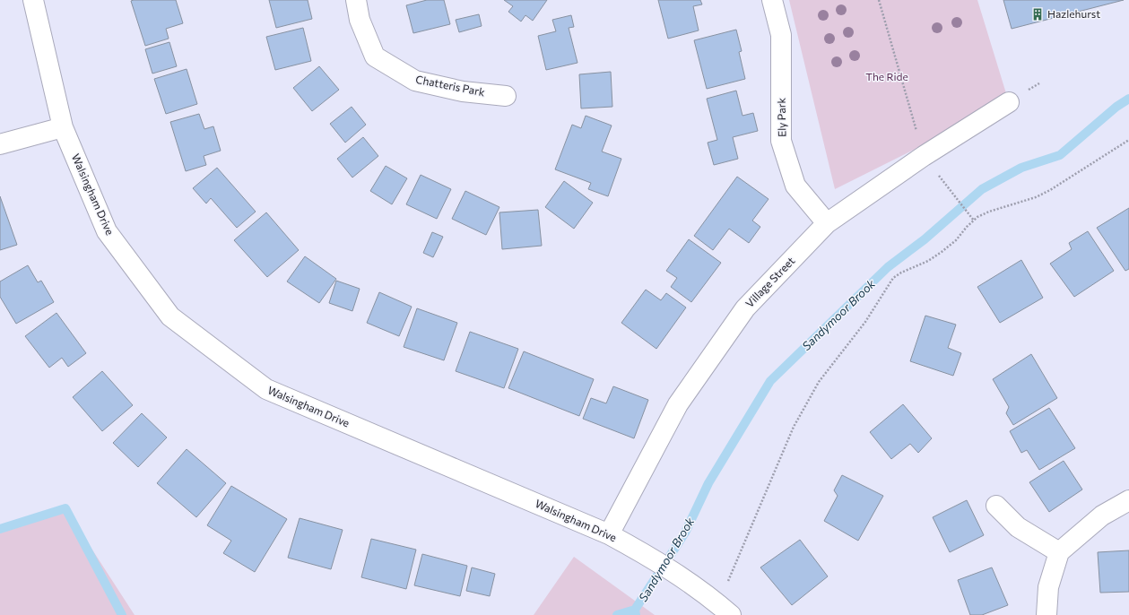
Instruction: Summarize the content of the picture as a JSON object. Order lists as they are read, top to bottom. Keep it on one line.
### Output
{"streets":{"street":["Chatteris Park","Ely Park","Walsingham Drive","Village Street"]},"crossings":[["Ely Park","Village Street"],["Walsingham Drive","Village Street"]],"water":["Sandymoor Brook"],"parks":["The Ride"],"places":{"building":["Hazlehurst"]}}
